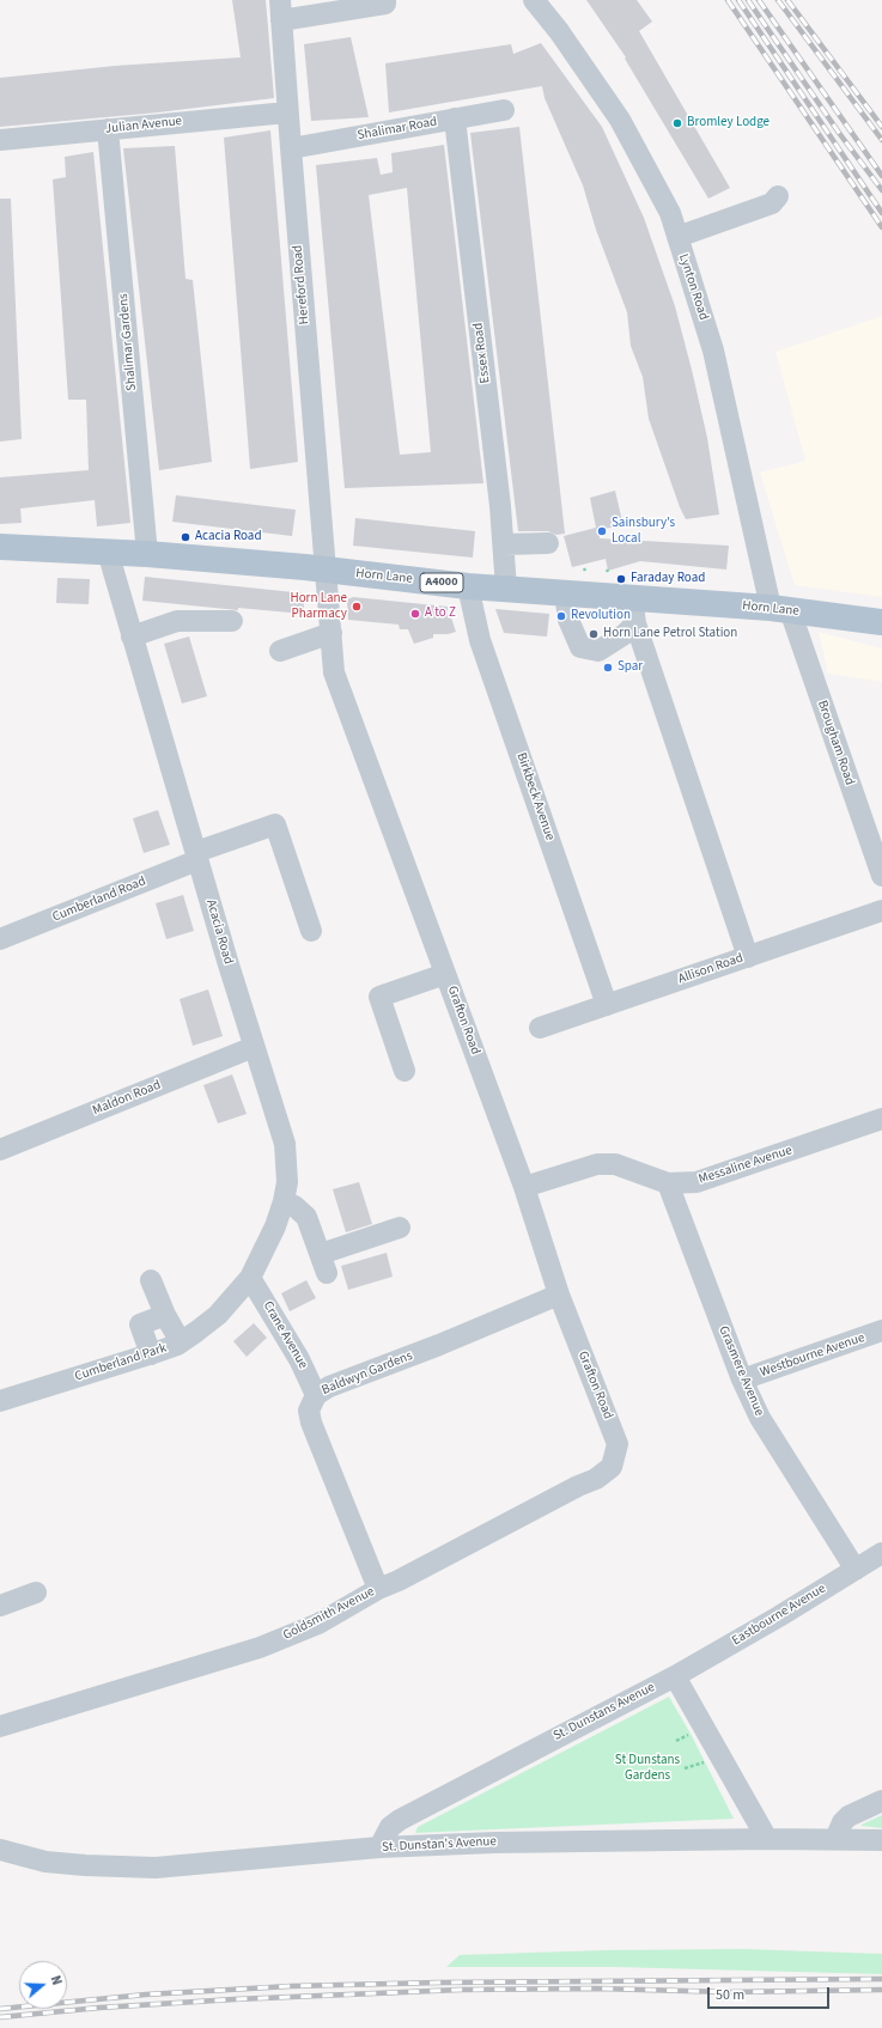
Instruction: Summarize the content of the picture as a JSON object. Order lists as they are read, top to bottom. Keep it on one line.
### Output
{"streets":{"main road":["Horn Lane","A4000"],"street":["Julian Avenue","Shalimar Road","Hereford Road","Lynton Road","Shalimar Gardens","Essex Road","Brougham Road","Birkbeck Avenue","Cumberland Road","Acacia Road","Allison Road","Grafton Road","Maldon Road","Messaline Avenue","Crane Avenue","Westbourne Avenue","Cumberland Park","Grasmere Avenue","Baldwyn Gardens","Goldsmith Avenue","Eastbourne Avenue","St. Dunstans Avenue","St. Dunstan's Avenue"]},"crossings":[["Julian Avenue","Hereford Road"],["Julian Avenue","Shalimar Gardens"],["Shalimar Road","Hereford Road"],["Shalimar Road","Essex Road"],["Hereford Road","Horn Lane"],["Hereford Road","Grafton Road"],["Lynton Road","Horn Lane"],["Lynton Road","Brougham Road"],["Shalimar Gardens","Horn Lane"],["Essex Road","Horn Lane"],["Horn Lane","Brougham Road"],["Horn Lane","Birkbeck Avenue"],["Horn Lane","Acacia Road"],["Horn Lane","Grafton Road"],["Birkbeck Avenue","Allison Road"],["Cumberland Road","Acacia Road"],["Acacia Road","Maldon Road"],["Acacia Road","Cumberland Park"],["Grafton Road","Messaline Avenue"],["Grafton Road","Baldwyn Gardens"],["Grafton Road","Goldsmith Avenue"],["Messaline Avenue","Grasmere Avenue"],["Crane Avenue","Cumberland Park"],["Crane Avenue","Baldwyn Gardens"],["Westbourne Avenue","Grasmere Avenue"],["Grasmere Avenue","Eastbourne Avenue"],["Baldwyn Gardens","Goldsmith Avenue"],["Eastbourne Avenue","St. Dunstans Avenue"],["St. Dunstans Avenue","St. Dunstan's Avenue"]],"parks":["St Dunstans Gardens"],"places":["Bromley Lodge","Sainsbury's Local","Acacia Road","Faraday Road","Horn Lane Pharmacy","A to Z","Revolution","Horn Lane Petrol Station","Spar"],"scale_bar":"50 m","north":"right"}
